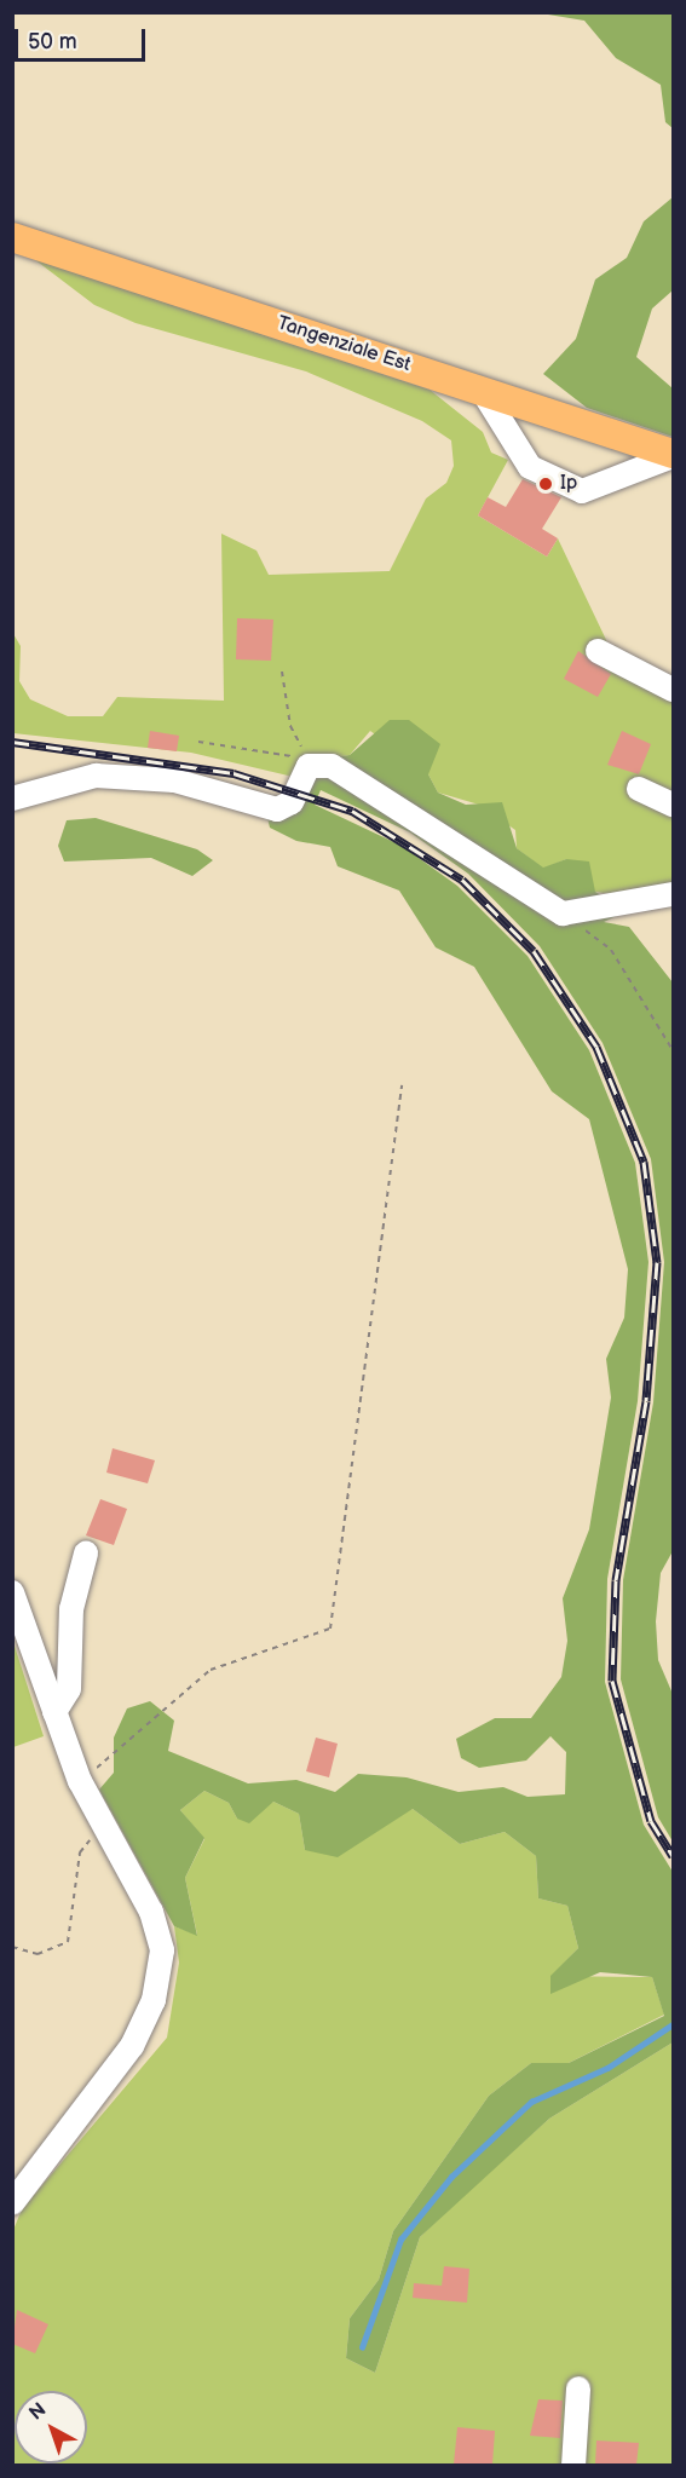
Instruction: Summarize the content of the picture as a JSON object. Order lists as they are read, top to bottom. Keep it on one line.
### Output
{"streets":{"main road":["Tangenziale Est"]},"places":["Ip"],"scale_bar":"50 m","north":"top left"}
